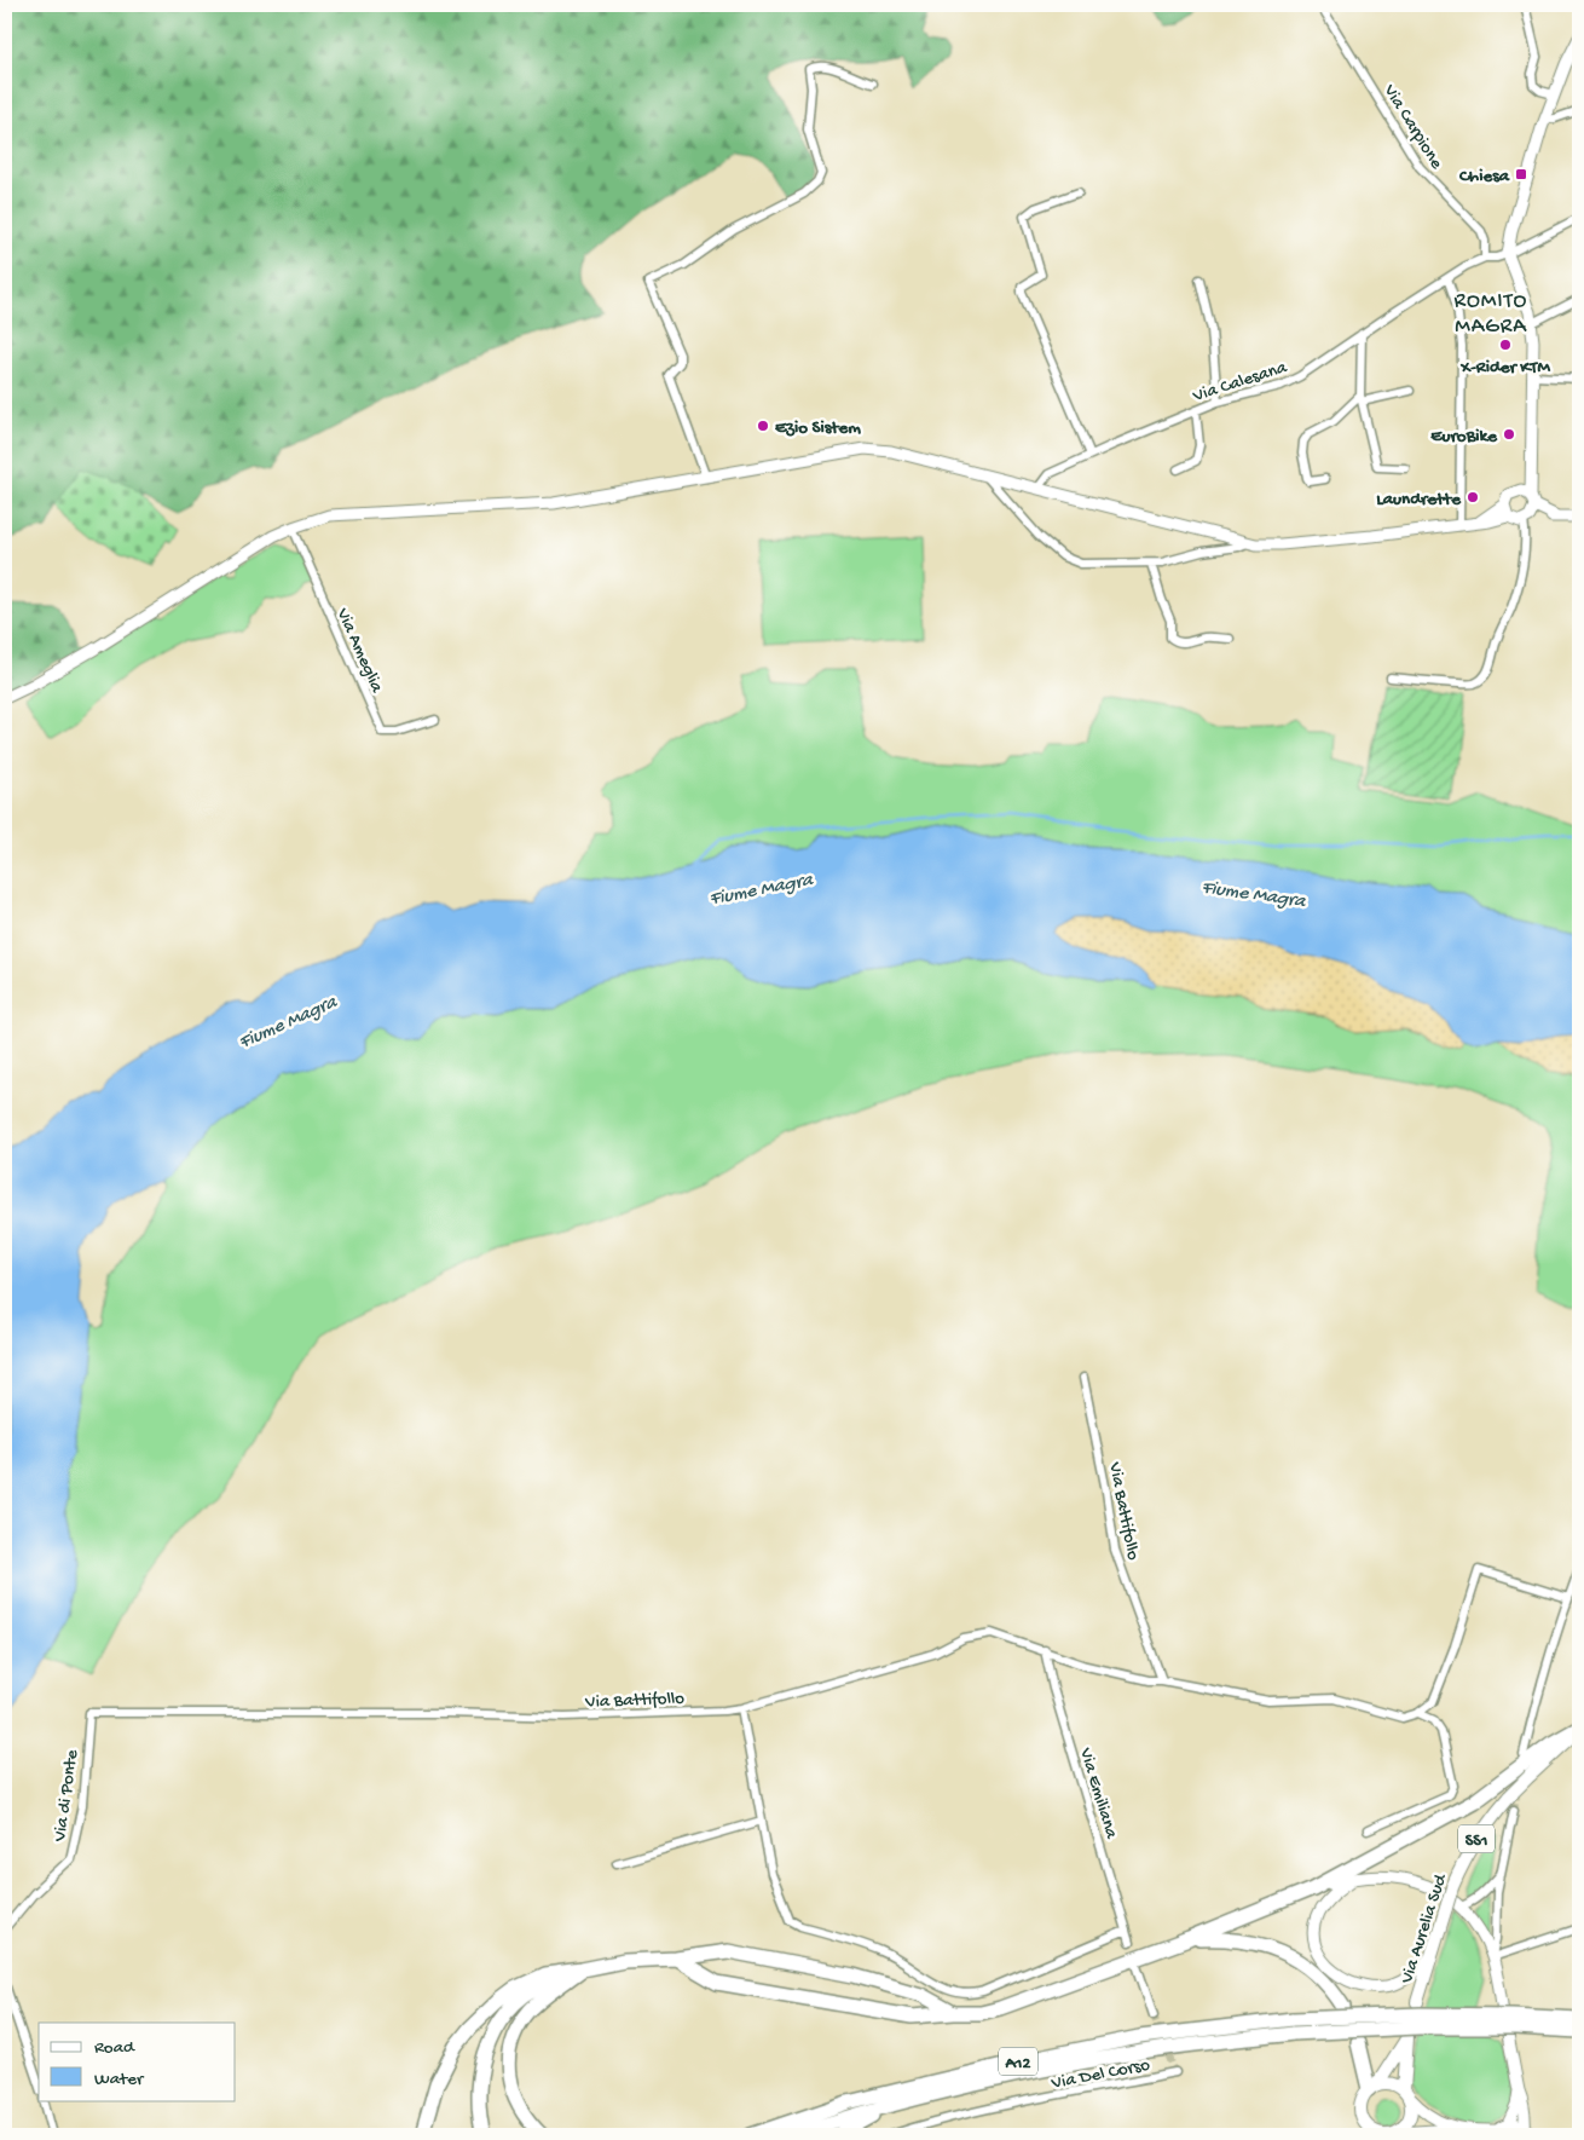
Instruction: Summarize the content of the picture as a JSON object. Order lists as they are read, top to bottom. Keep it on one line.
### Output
{"streets":{"highway":["A12"],"main road":["SS1","Via Aurelia Sud"],"street":["Via Carpione","Via Calesana","Via Ameglia","Via Battifollo","Via Emiliana","Via di Ponte","Via Del Corso"]},"crossings":[["Via Carpione","Via Calesana"],["Via Battifollo","Via Emiliana"],["Via Battifollo","Via di Ponte"]],"districts":["ROMITO MAGRA"],"water":["Fiume Magra"],"places":{"transit":["Chiesa"],"other":["X-Rider KTM","Ezio Sistem","EuroBike","Laundrette"]},"legend":["Road","Water"]}
